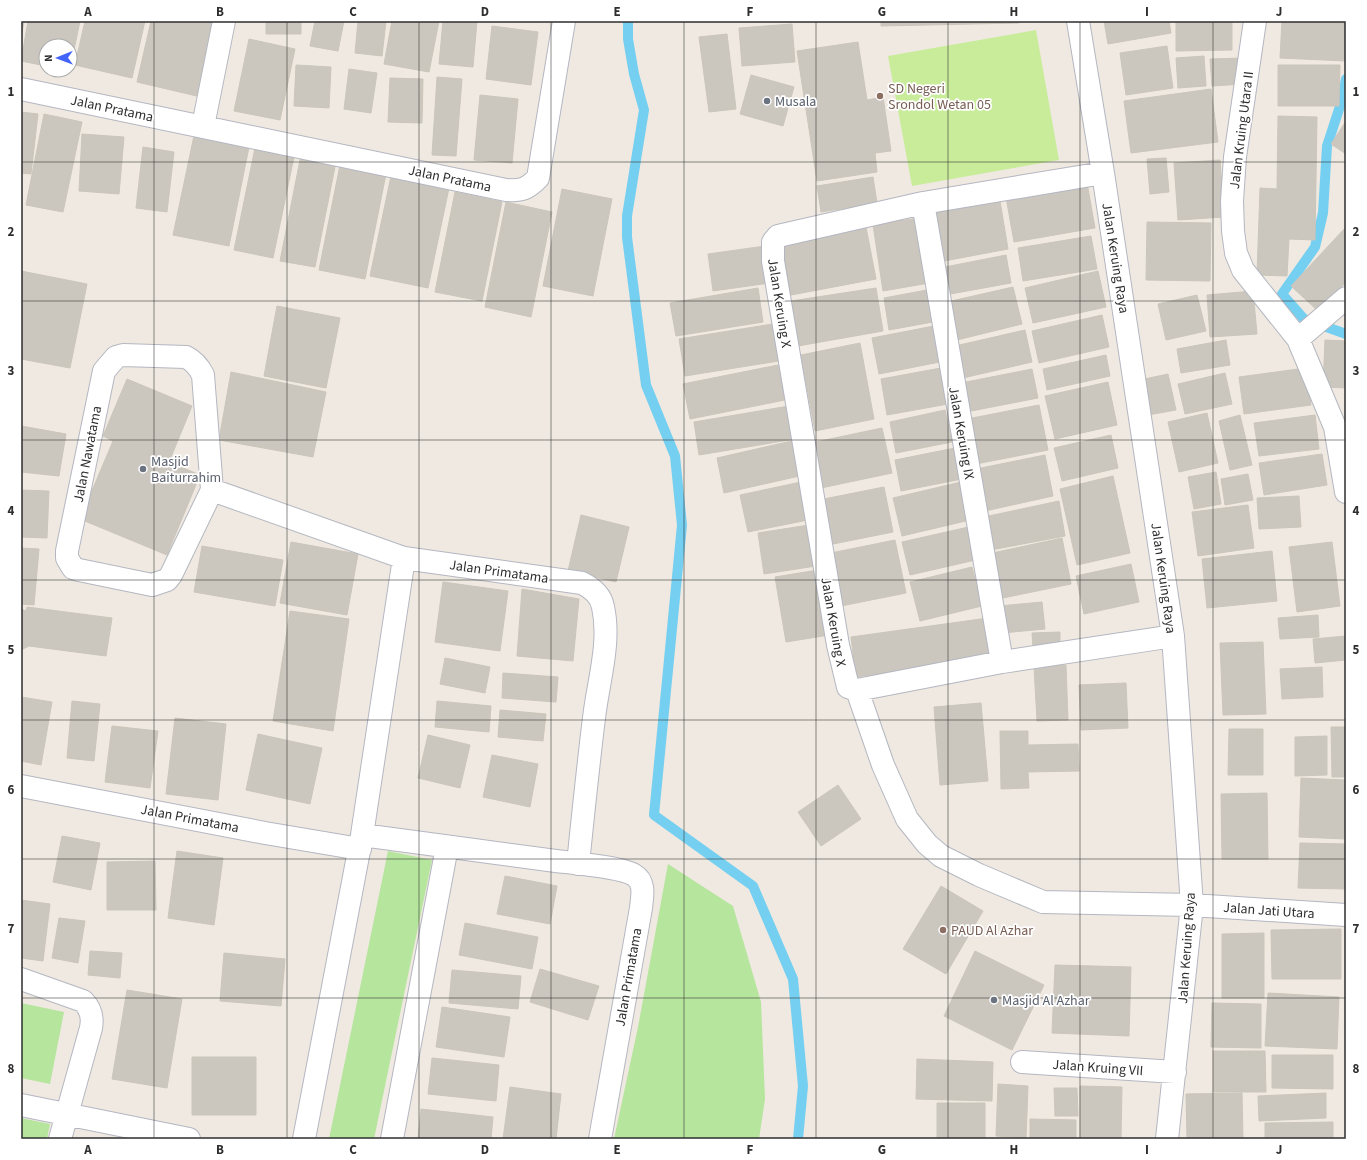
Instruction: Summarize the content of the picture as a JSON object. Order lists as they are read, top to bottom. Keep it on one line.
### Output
{"streets":{"street":["Jalan Pratama","Jalan Kruing Utara II","Jalan Keruing Raya","Jalan Keruing X","Jalan Keruing IX","Jalan Nawatama","Jalan Primatama","Jalan Jati Utara","Jalan Kruing VII"]},"crossings":[["Jalan Keruing Raya","Jalan Keruing X"],["Jalan Keruing Raya","Jalan Jati Utara"],["Jalan Keruing Raya","Jalan Kruing VII"],["Jalan Keruing X","Jalan Keruing IX"],["Jalan Keruing X","Jalan Jati Utara"]],"places":["SD Negeri Srondol Wetan 05","Musala","Masjid Baiturrahim","PAUD Al Azhar","Masjid Al Azhar"],"north":"left","grid":{"columns":["A","B","C","D","E","F","G","H","I","J"],"rows":["1","2","3","4","5","6","7","8"]}}
